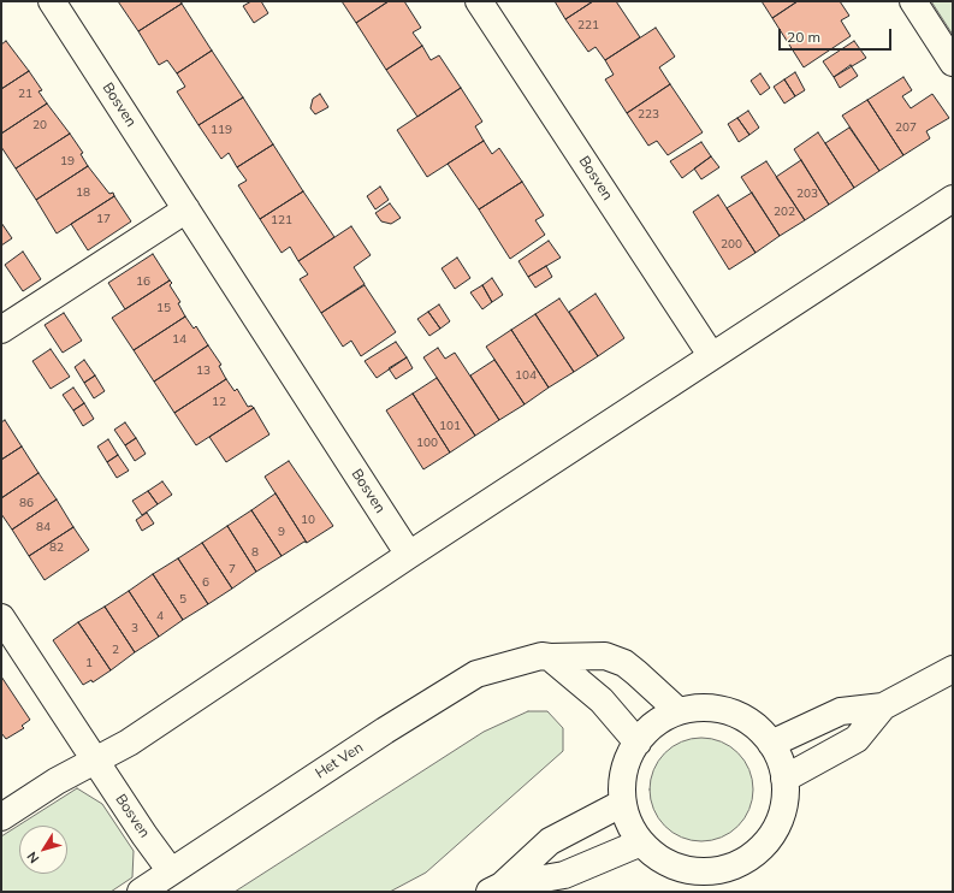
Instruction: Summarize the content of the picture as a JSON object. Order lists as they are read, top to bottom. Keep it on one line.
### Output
{"streets":{"street":["Bosven","Het Ven"]},"crossings":[["Bosven","Het Ven"]],"house_numbers":["221","21","223","20","207","119","19","18","203","202","17","121","200","16","15","14","13","104","12","101","100","86","10","84","9","82","8","7","6","5","4","3","2","1"],"scale_bar":"20 m","north":"bottom left"}
